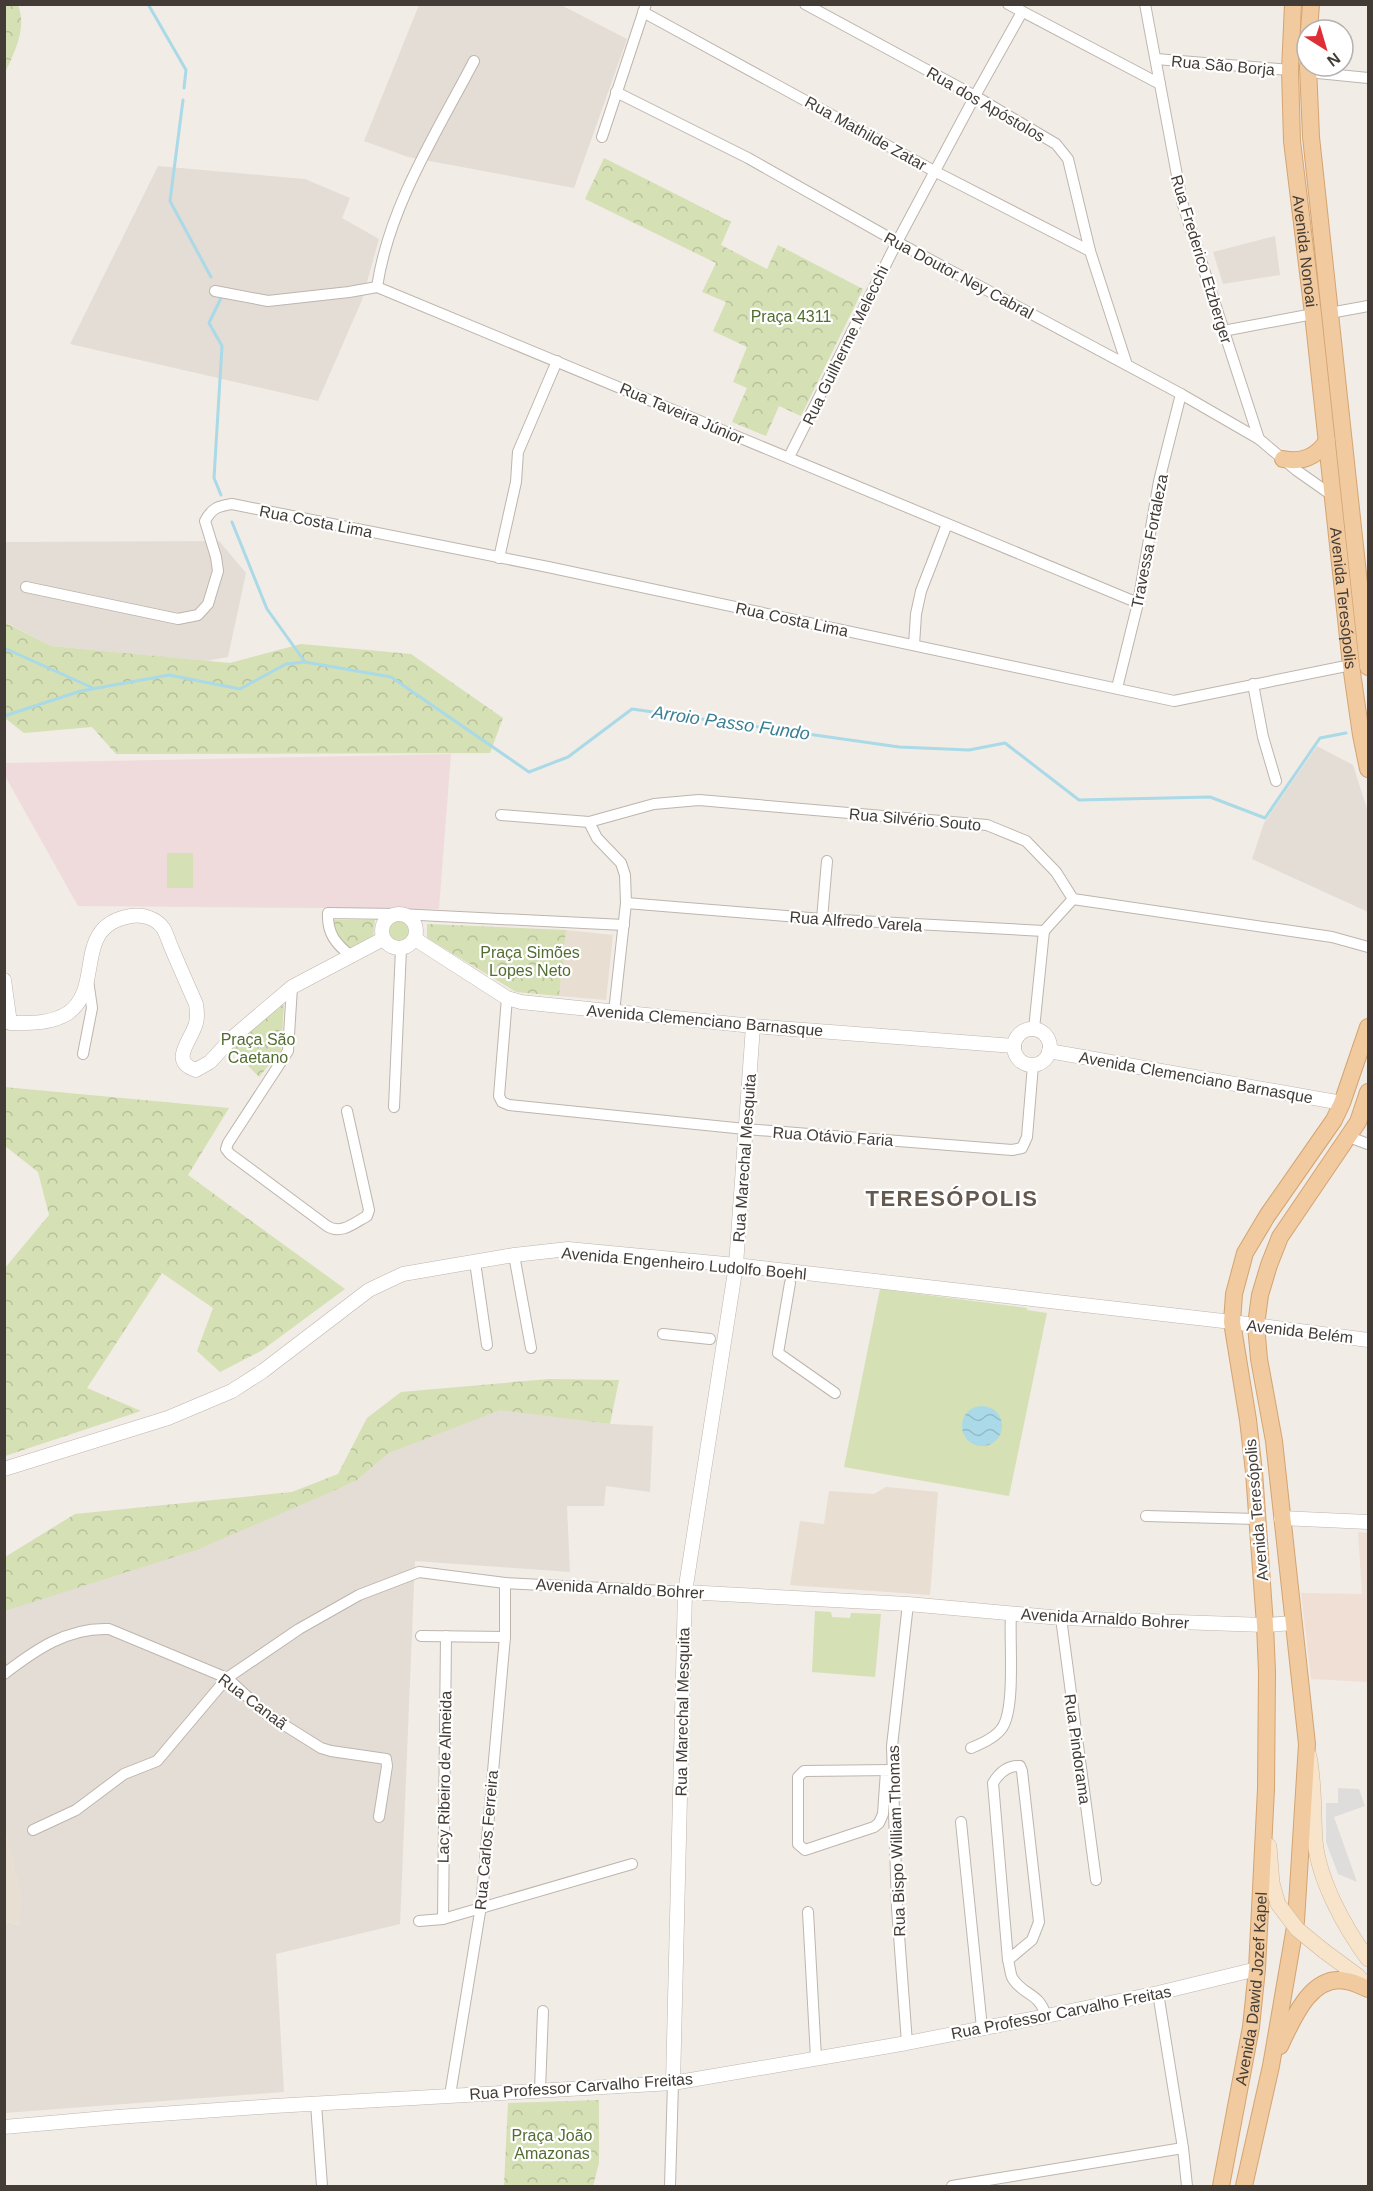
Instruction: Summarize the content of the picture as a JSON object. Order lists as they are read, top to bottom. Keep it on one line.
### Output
{"streets":{"main road":["Avenida Nonoai","Avenida Teresópolis","Avenida Dawid Jozef Kapel"],"street":["Rua São Borja","Rua dos Apóstolos","Rua Mathilde Zatar","Rua Frederico Etzberger","Rua Doutor Ney Cabral","Rua Guilherme Melecchi","Rua Taveira Júnior","Rua Costa Lima","Travessa Fortaleza","Rua Silvério Souto","Rua Alfredo Varela","Avenida Clemenciano Barnasque","Rua Otávio Faria","Rua Marechal Mesquita","Avenida Engenheiro Ludolfo Boehl","Avenida Belém","Avenida Arnaldo Bohrer","Rua Canaã","Rua Pindorama","Lacy Ribeiro de Almeida","Rua Carlos Ferreira","Rua Bispo William Thomas","Rua Professor Carvalho Freitas"]},"crossings":[["Rua São Borja","Avenida Nonoai"],["Rua São Borja","Rua Frederico Etzberger"],["Rua dos Apóstolos","Rua Mathilde Zatar"],["Rua dos Apóstolos","Rua Doutor Ney Cabral"],["Rua dos Apóstolos","Rua Guilherme Melecchi"],["Rua Mathilde Zatar","Rua Guilherme Melecchi"],["Avenida Nonoai","Rua Doutor Ney Cabral"],["Avenida Nonoai","Avenida Teresópolis"],["Rua Frederico Etzberger","Rua Doutor Ney Cabral"],["Rua Doutor Ney Cabral","Rua Guilherme Melecchi"],["Rua Doutor Ney Cabral","Travessa Fortaleza"],["Rua Doutor Ney Cabral","Avenida Teresópolis"],["Rua Guilherme Melecchi","Rua Taveira Júnior"],["Rua Taveira Júnior","Travessa Fortaleza"],["Rua Costa Lima","Travessa Fortaleza"],["Rua Costa Lima","Avenida Teresópolis"],["Avenida Teresópolis","Avenida Clemenciano Barnasque"],["Avenida Teresópolis","Avenida Engenheiro Ludolfo Boehl"],["Avenida Teresópolis","Avenida Belém"],["Avenida Teresópolis","Avenida Arnaldo Bohrer"],["Avenida Teresópolis","Avenida Dawid Jozef Kapel"],["Avenida Clemenciano Barnasque","Rua Otávio Faria"],["Avenida Clemenciano Barnasque","Rua Marechal Mesquita"],["Rua Otávio Faria","Rua Marechal Mesquita"],["Rua Marechal Mesquita","Avenida Engenheiro Ludolfo Boehl"],["Rua Marechal Mesquita","Avenida Arnaldo Bohrer"],["Rua Marechal Mesquita","Rua Professor Carvalho Freitas"],["Avenida Engenheiro Ludolfo Boehl","Avenida Belém"],["Avenida Arnaldo Bohrer","Rua Canaã"],["Avenida Arnaldo Bohrer","Rua Pindorama"],["Avenida Arnaldo Bohrer","Rua Carlos Ferreira"],["Avenida Arnaldo Bohrer","Rua Bispo William Thomas"],["Rua Carlos Ferreira","Rua Professor Carvalho Freitas"],["Rua Bispo William Thomas","Rua Professor Carvalho Freitas"],["Avenida Dawid Jozef Kapel","Rua Professor Carvalho Freitas"]],"districts":["TERESÓPOLIS"],"water":["Arroio Passo Fundo"],"parks":["Praça 4311","Praça Simões Lopes Neto","Praça São Caetano","Praça João Amazonas"],"north":"bottom right"}
